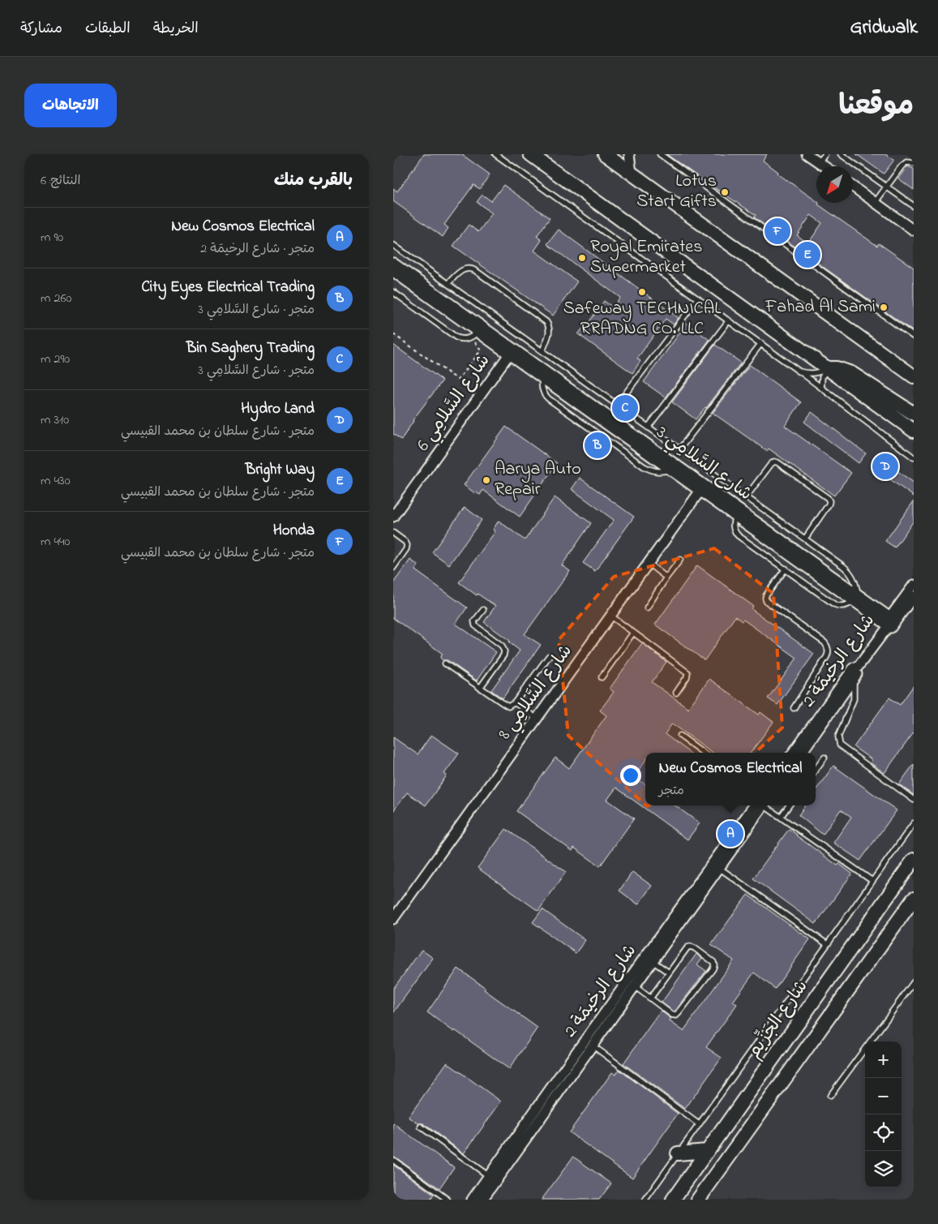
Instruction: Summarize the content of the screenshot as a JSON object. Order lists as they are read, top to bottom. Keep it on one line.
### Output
{"streets":{"main road":["شارع الجَزِّيم"],"street":["شارع السَّلامِي 6","شارع السَّلامِي 3","شارع الرخيمَة 2","شارع السَّلامِي 8"]},"crossings":[["شارع السَّلامِي 6","شارع السَّلامِي 3"],["شارع السَّلامِي 3","شارع الرخيمَة 2"],["شارع السَّلامِي 3","شارع السَّلامِي 8"]],"places":["Lotus Start Gifts","Royal Emirates Supermarket","Safeway TECHNICAL RRADNG CO. LLC","Fahad Al Sami","Aarya Auto Repair"],"north":"bottom left","page":{"header":"Gridwalk","nav":["الخريطة","الطبقات","مشاركة"],"title":"موقعنا","buttons":"الاتجاهات","heading":["بالقرب منك","النتائج: 6"],"list":[{"mark":"A","name":"New Cosmos Electrical","note":"متجر · شارع الرخيمَة 2","value":"90 m"},{"mark":"B","name":"City Eyes Electrical Trading","note":"متجر · شارع السَّلامِي 3","value":"260 m"},{"mark":"C","name":"Bin Saghery Trading","note":"متجر · شارع السَّلامِي 3","value":"290 m"},{"mark":"D","name":"Hydro Land","note":"متجر · شارع سلطان بن محمد القبيسي","value":"310 m"},{"mark":"E","name":"Bright Way","note":"متجر · شارع سلطان بن محمد القبيسي","value":"430 m"},{"mark":"F","name":"Honda","note":"متجر · شارع سلطان بن محمد القبيسي","value":"440 m"}],"pins":["F","E","C","B","D","A"],"popup":["New Cosmos Electrical","متجر"],"map_buttons":["+","−"]}}
